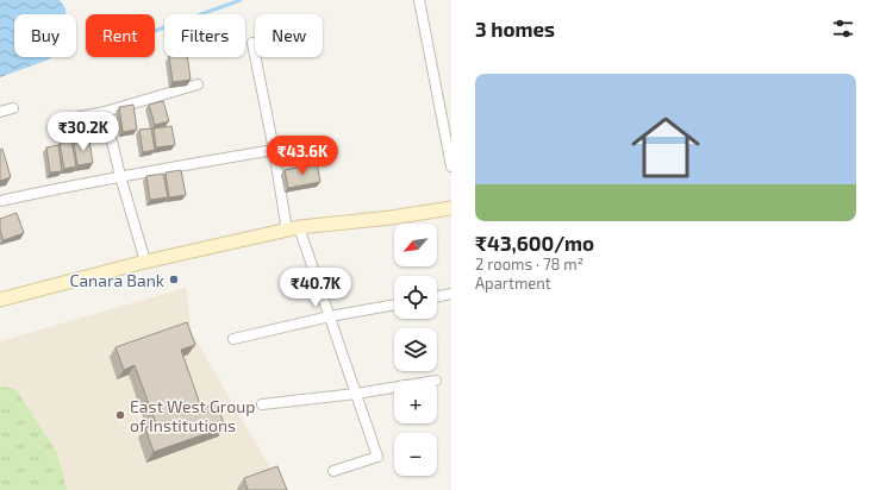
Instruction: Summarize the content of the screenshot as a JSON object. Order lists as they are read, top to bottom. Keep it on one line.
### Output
{"places":["Canara Bank","East West Group of Institutions"],"north":"bottom left","page":{"heading":"3 homes","chip":["Buy","Rent","Filters","New"],"list":[{"name":"₹43,600/mo","note":"2 rooms · 78 m² · Apartment"}],"price":["₹30.2K","₹43.6K","₹40.7K"],"map_buttons":["+","−"]}}
